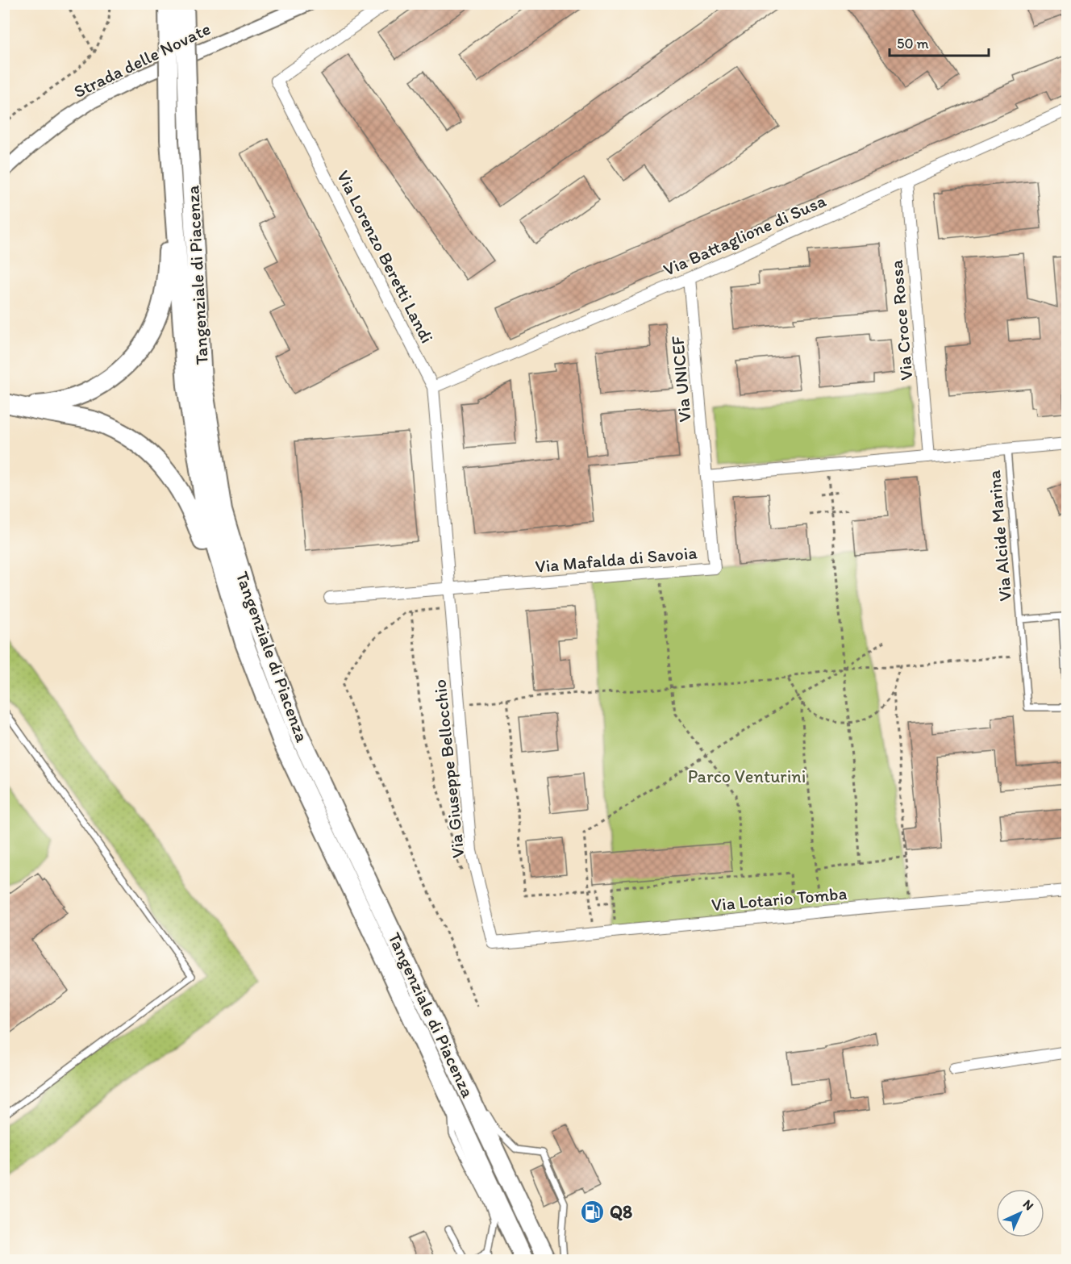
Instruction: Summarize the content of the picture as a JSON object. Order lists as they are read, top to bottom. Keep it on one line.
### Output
{"streets":{"highway":["Tangenziale di Piacenza"],"street":["Strada delle Novate","Via Battaglione di Susa","Via Lorenzo Beretti Landi","Via Croce Rossa","Via UNICEF","Via Mafalda di Savoia","Via Giuseppe Bellocchio","Via Lotario Tomba"],"lane":["Via Alcide Marina"]},"crossings":[["Via Battaglione di Susa","Via Lorenzo Beretti Landi"],["Via Battaglione di Susa","Via Croce Rossa"],["Via Battaglione di Susa","Via UNICEF"],["Via Lorenzo Beretti Landi","Via Mafalda di Savoia"],["Via Lorenzo Beretti Landi","Via Giuseppe Bellocchio"],["Via UNICEF","Via Mafalda di Savoia"],["Via Mafalda di Savoia","Via Giuseppe Bellocchio"],["Via Giuseppe Bellocchio","Via Lotario Tomba"]],"parks":["Parco Venturini"],"places":{"fuel station":["Q8"]},"scale_bar":"50 m","north":"top right"}
